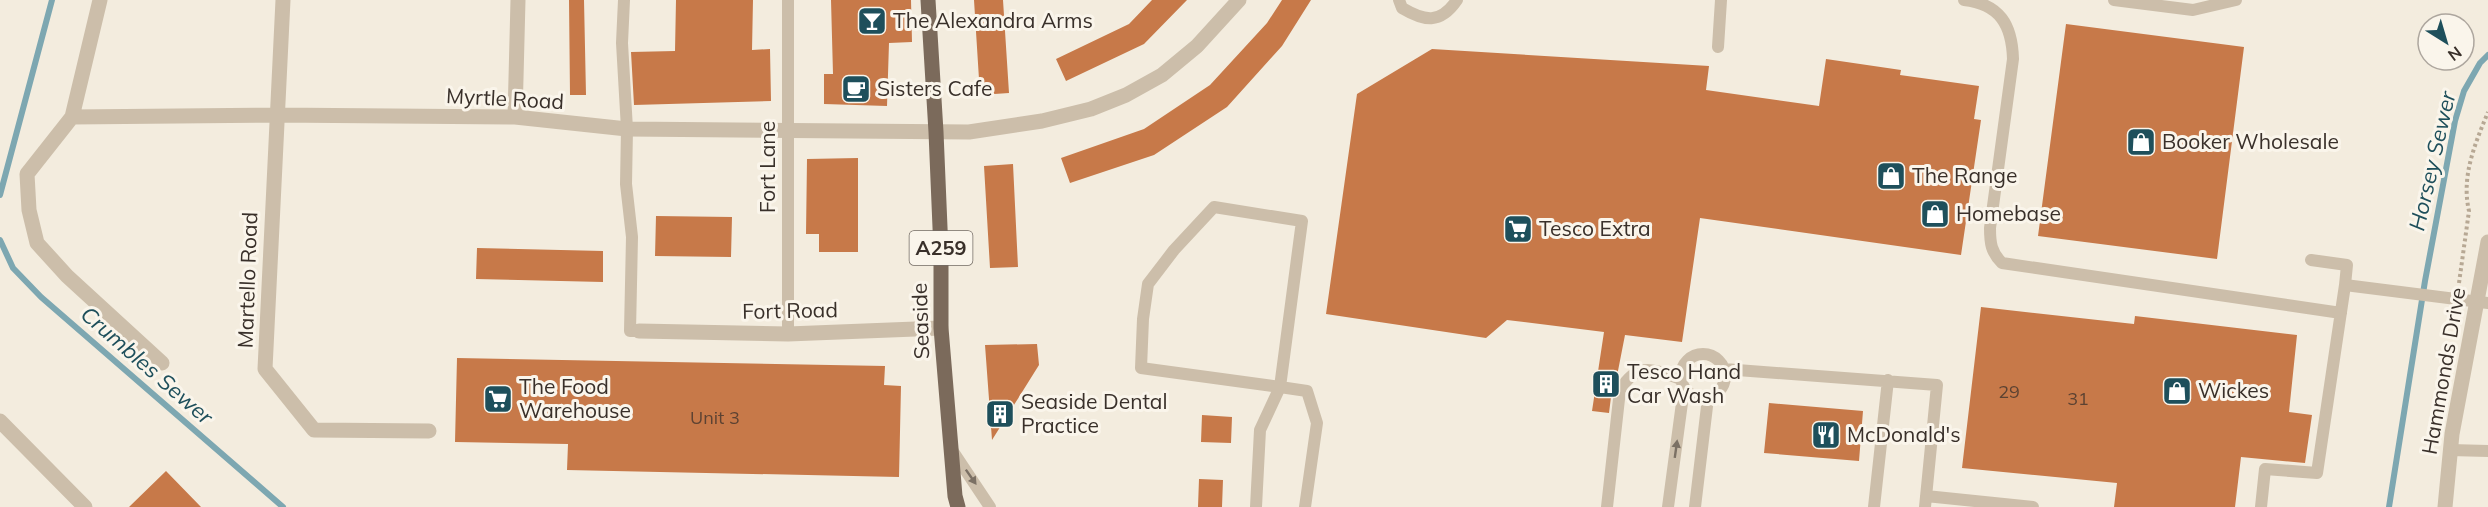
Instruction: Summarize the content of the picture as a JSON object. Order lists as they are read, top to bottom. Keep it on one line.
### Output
{"streets":{"main road":["A259","Seaside"],"street":["Myrtle Road","Martello Road","Fort Road","Hammonds Drive"],"lane":["Fort Lane"]},"crossings":[["Myrtle Road","Fort Lane"],["Myrtle Road","Martello Road"],["Myrtle Road","Seaside"],["Fort Lane","Fort Road"],["Fort Road","Seaside"]],"water":["Horsey Sewer","Crumbles Sewer"],"places":{"bar":["The Alexandra Arms"],"cafe":["Sisters Cafe"],"shop":["Booker Wholesale","The Range","Homebase","Wickes"],"supermarket":["Tesco Extra","The Food Warehouse"],"building":["Tesco Hand Car Wash","Seaside Dental Practice"],"restaurant":["McDonald's"]},"house_numbers":["29","31","Unit 3"],"north":"bottom right"}
